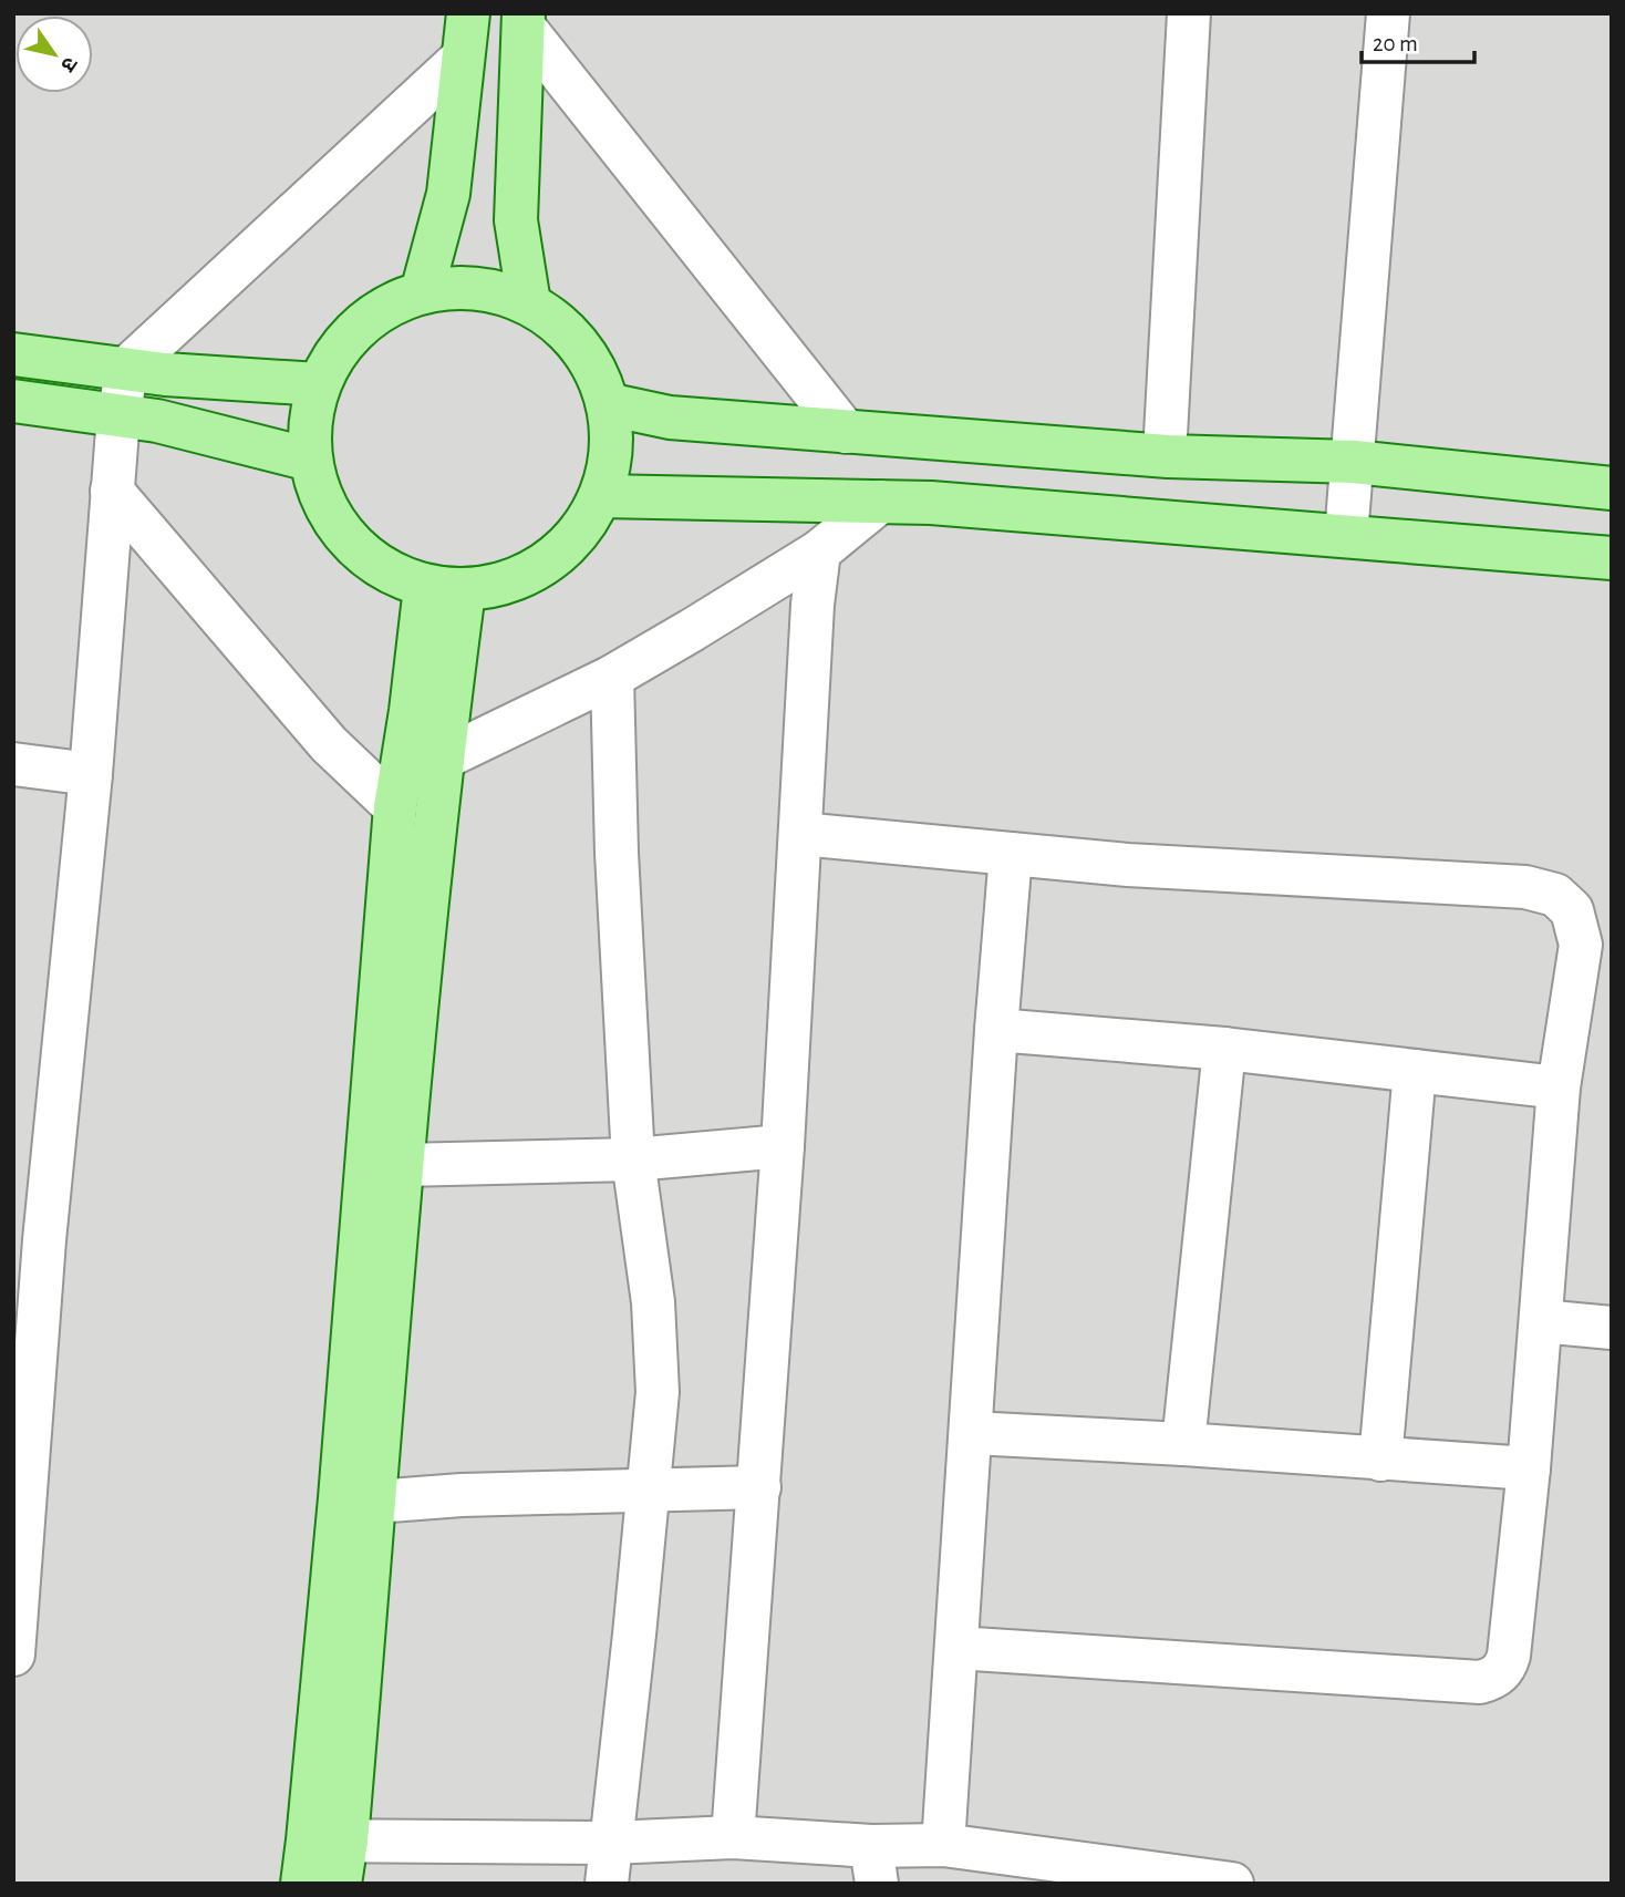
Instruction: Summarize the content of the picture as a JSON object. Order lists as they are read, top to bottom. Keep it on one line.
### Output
{"scale_bar":"20 m","north":"bottom right"}
